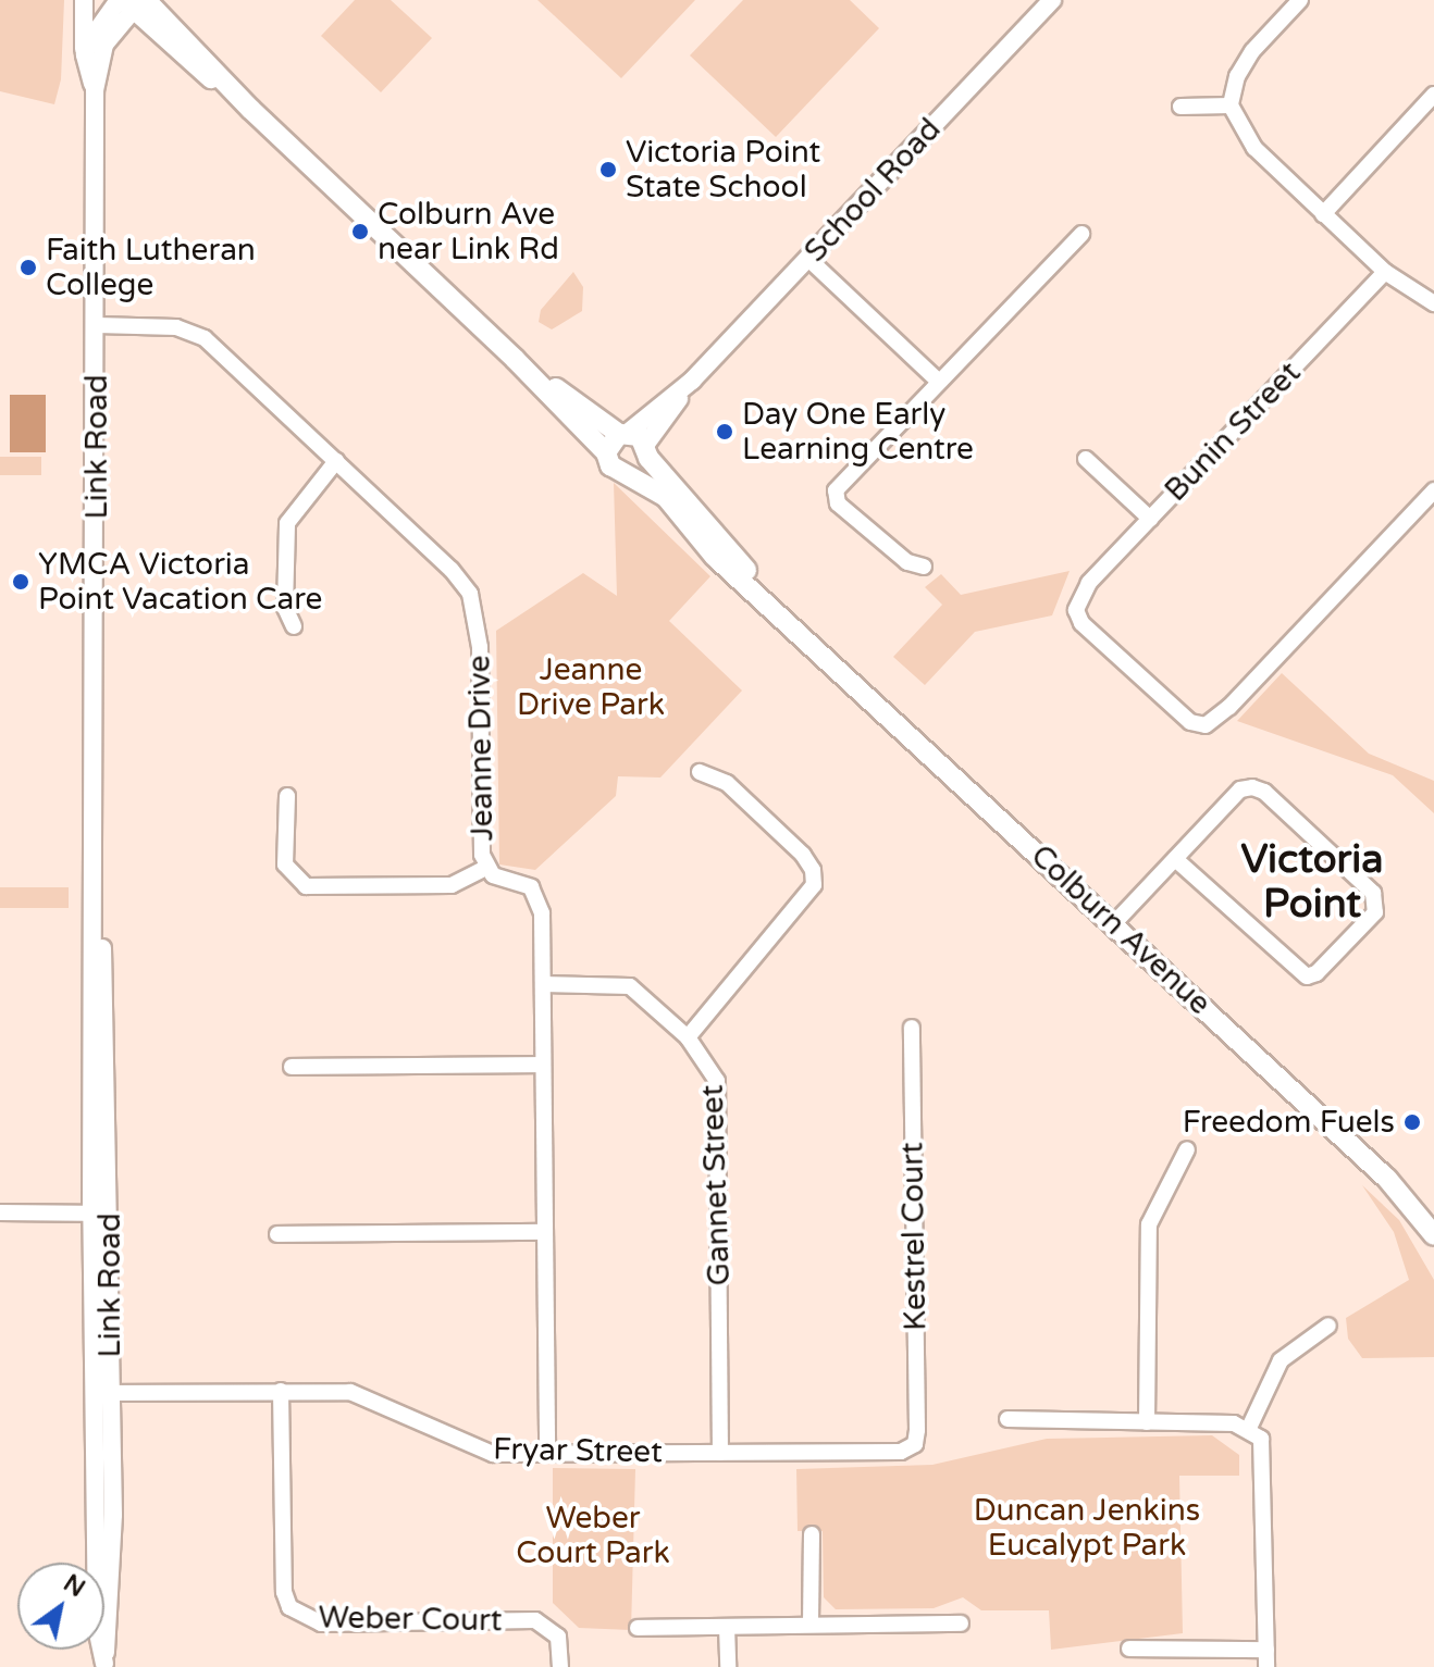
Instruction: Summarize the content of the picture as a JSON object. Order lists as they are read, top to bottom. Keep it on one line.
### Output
{"streets":{"main road":["Colburn Avenue"],"street":["School Road","Bunin Street","Link Road","Jeanne Drive","Gannet Street","Kestrel Court","Fryar Street","Weber Court"]},"crossings":[["School Road","Colburn Avenue"],["Link Road","Jeanne Drive"],["Link Road","Colburn Avenue"],["Link Road","Fryar Street"],["Jeanne Drive","Gannet Street"],["Jeanne Drive","Fryar Street"],["Gannet Street","Fryar Street"],["Kestrel Court","Fryar Street"],["Fryar Street","Weber Court"]],"districts":["Victoria Point"],"parks":["Jeanne Drive Park","Duncan Jenkins Eucalypt Park","Weber Court Park"],"places":["Victoria Point State School","Colburn Ave near Link Rd","Faith Lutheran College","Day One Early Learning Centre","YMCA Victoria Point Vacation Care","Freedom Fuels"],"north":"top right"}
